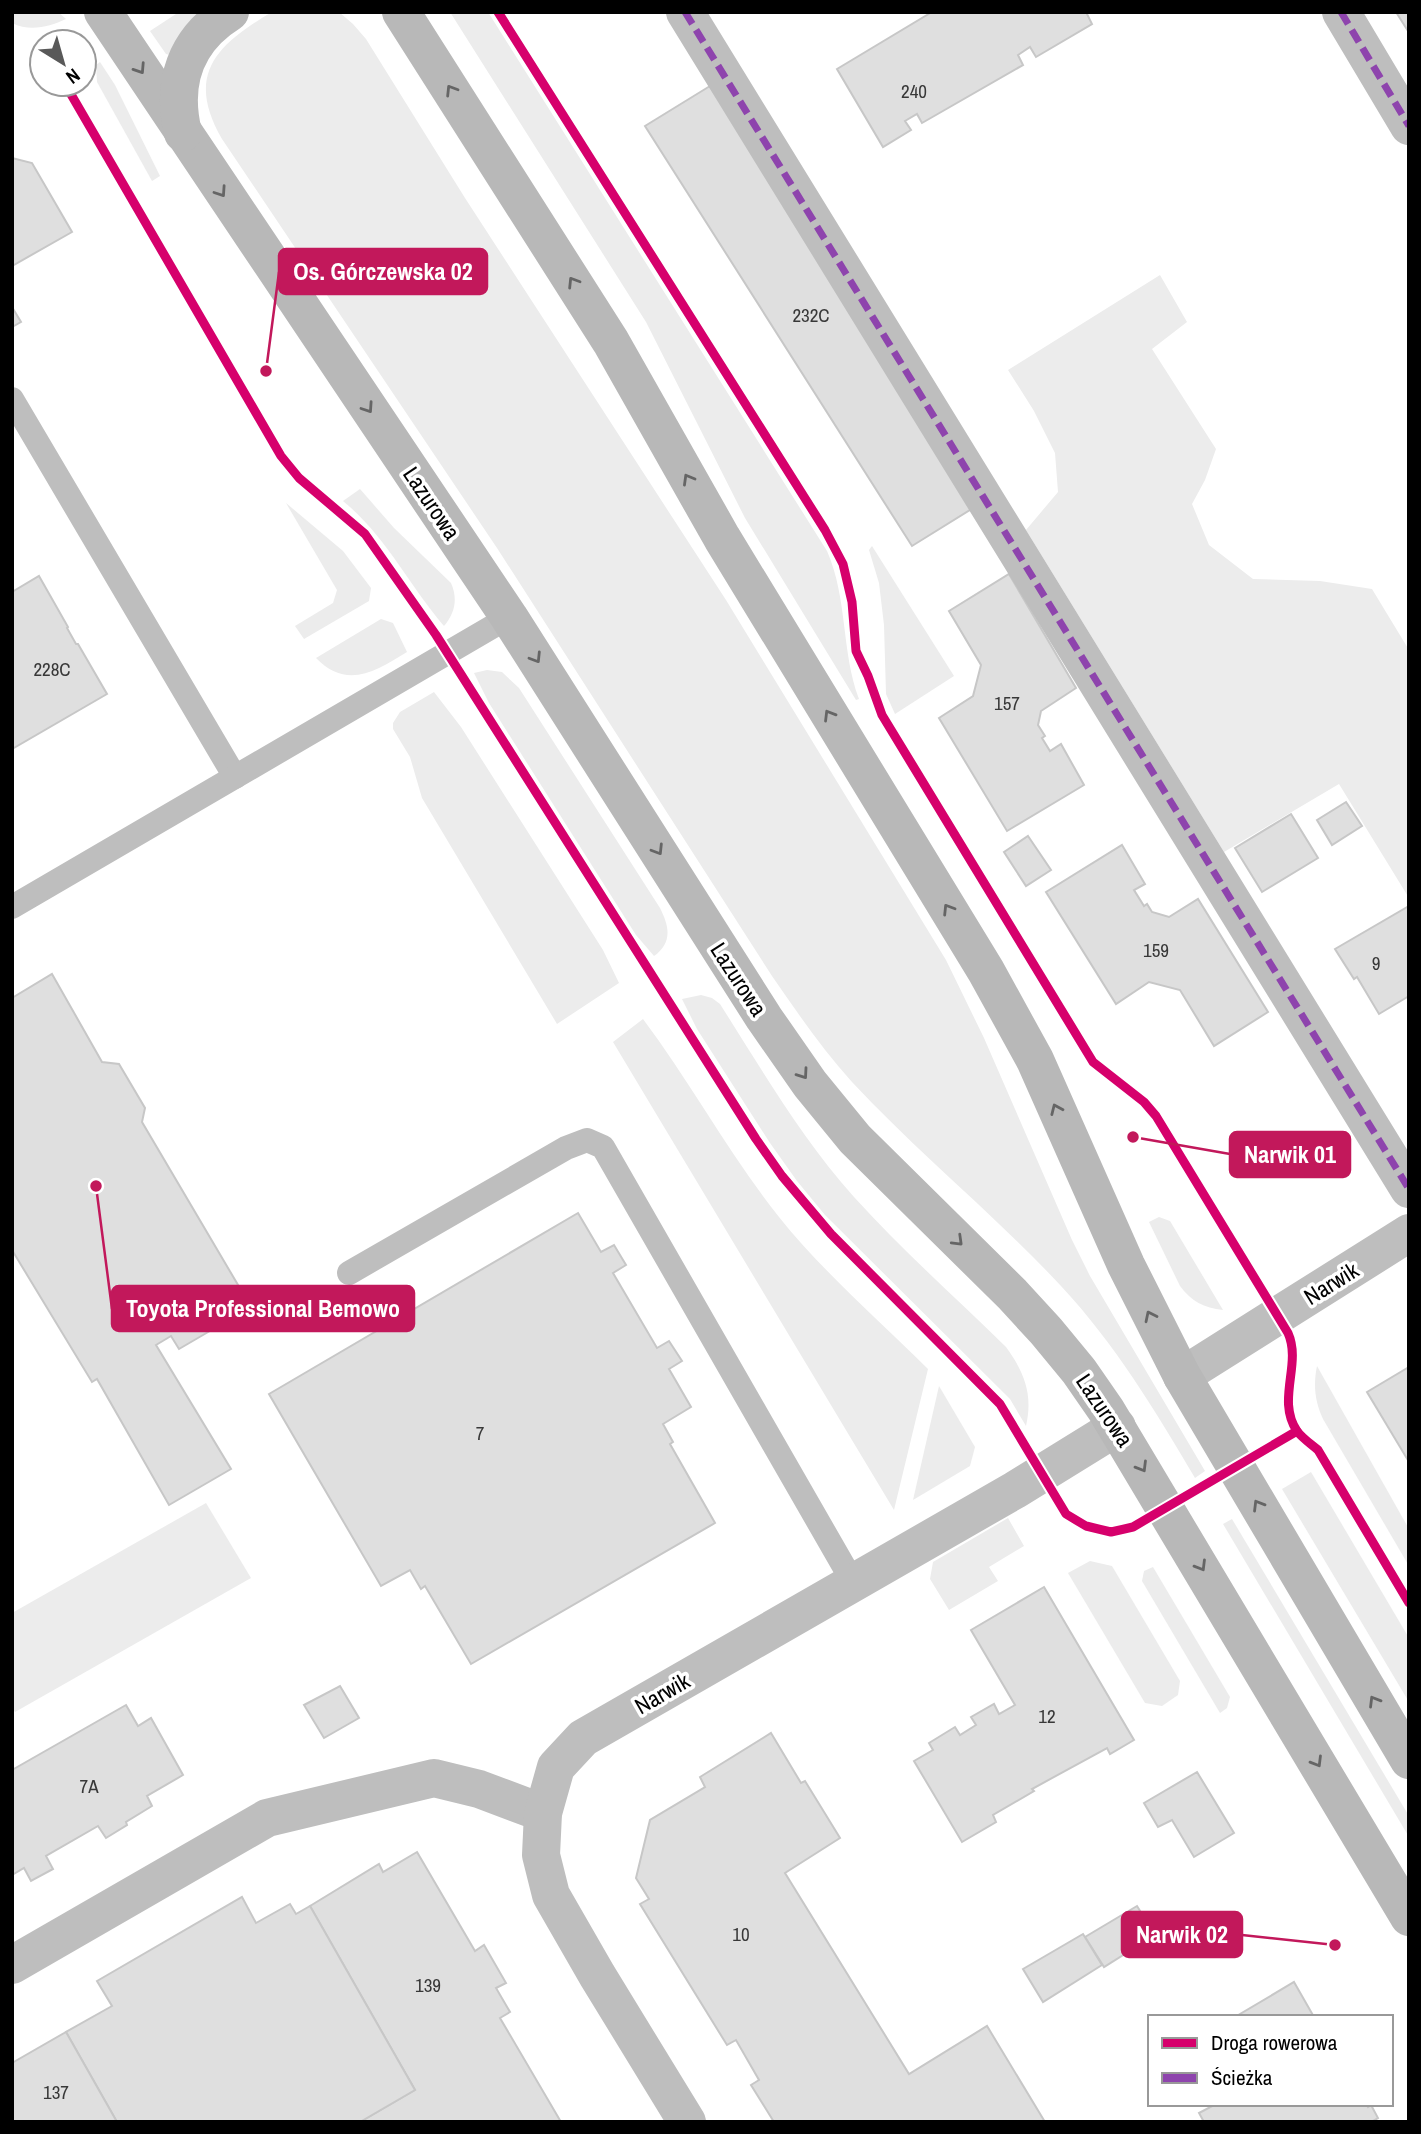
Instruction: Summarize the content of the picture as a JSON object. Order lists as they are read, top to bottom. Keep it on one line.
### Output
{"streets":{"main road":["Lazurowa"],"street":["Narwik"]},"crossings":[["Lazurowa","Narwik"]],"places":["Os. Górczewska 02","Narwik 01","Toyota Professional Bemowo","Narwik 02"],"house_numbers":["240","232C","228C","157","159","9","7","12","7A","10","139","137"],"legend":["Droga rowerowa","Ścieżka"],"north":"bottom right"}
